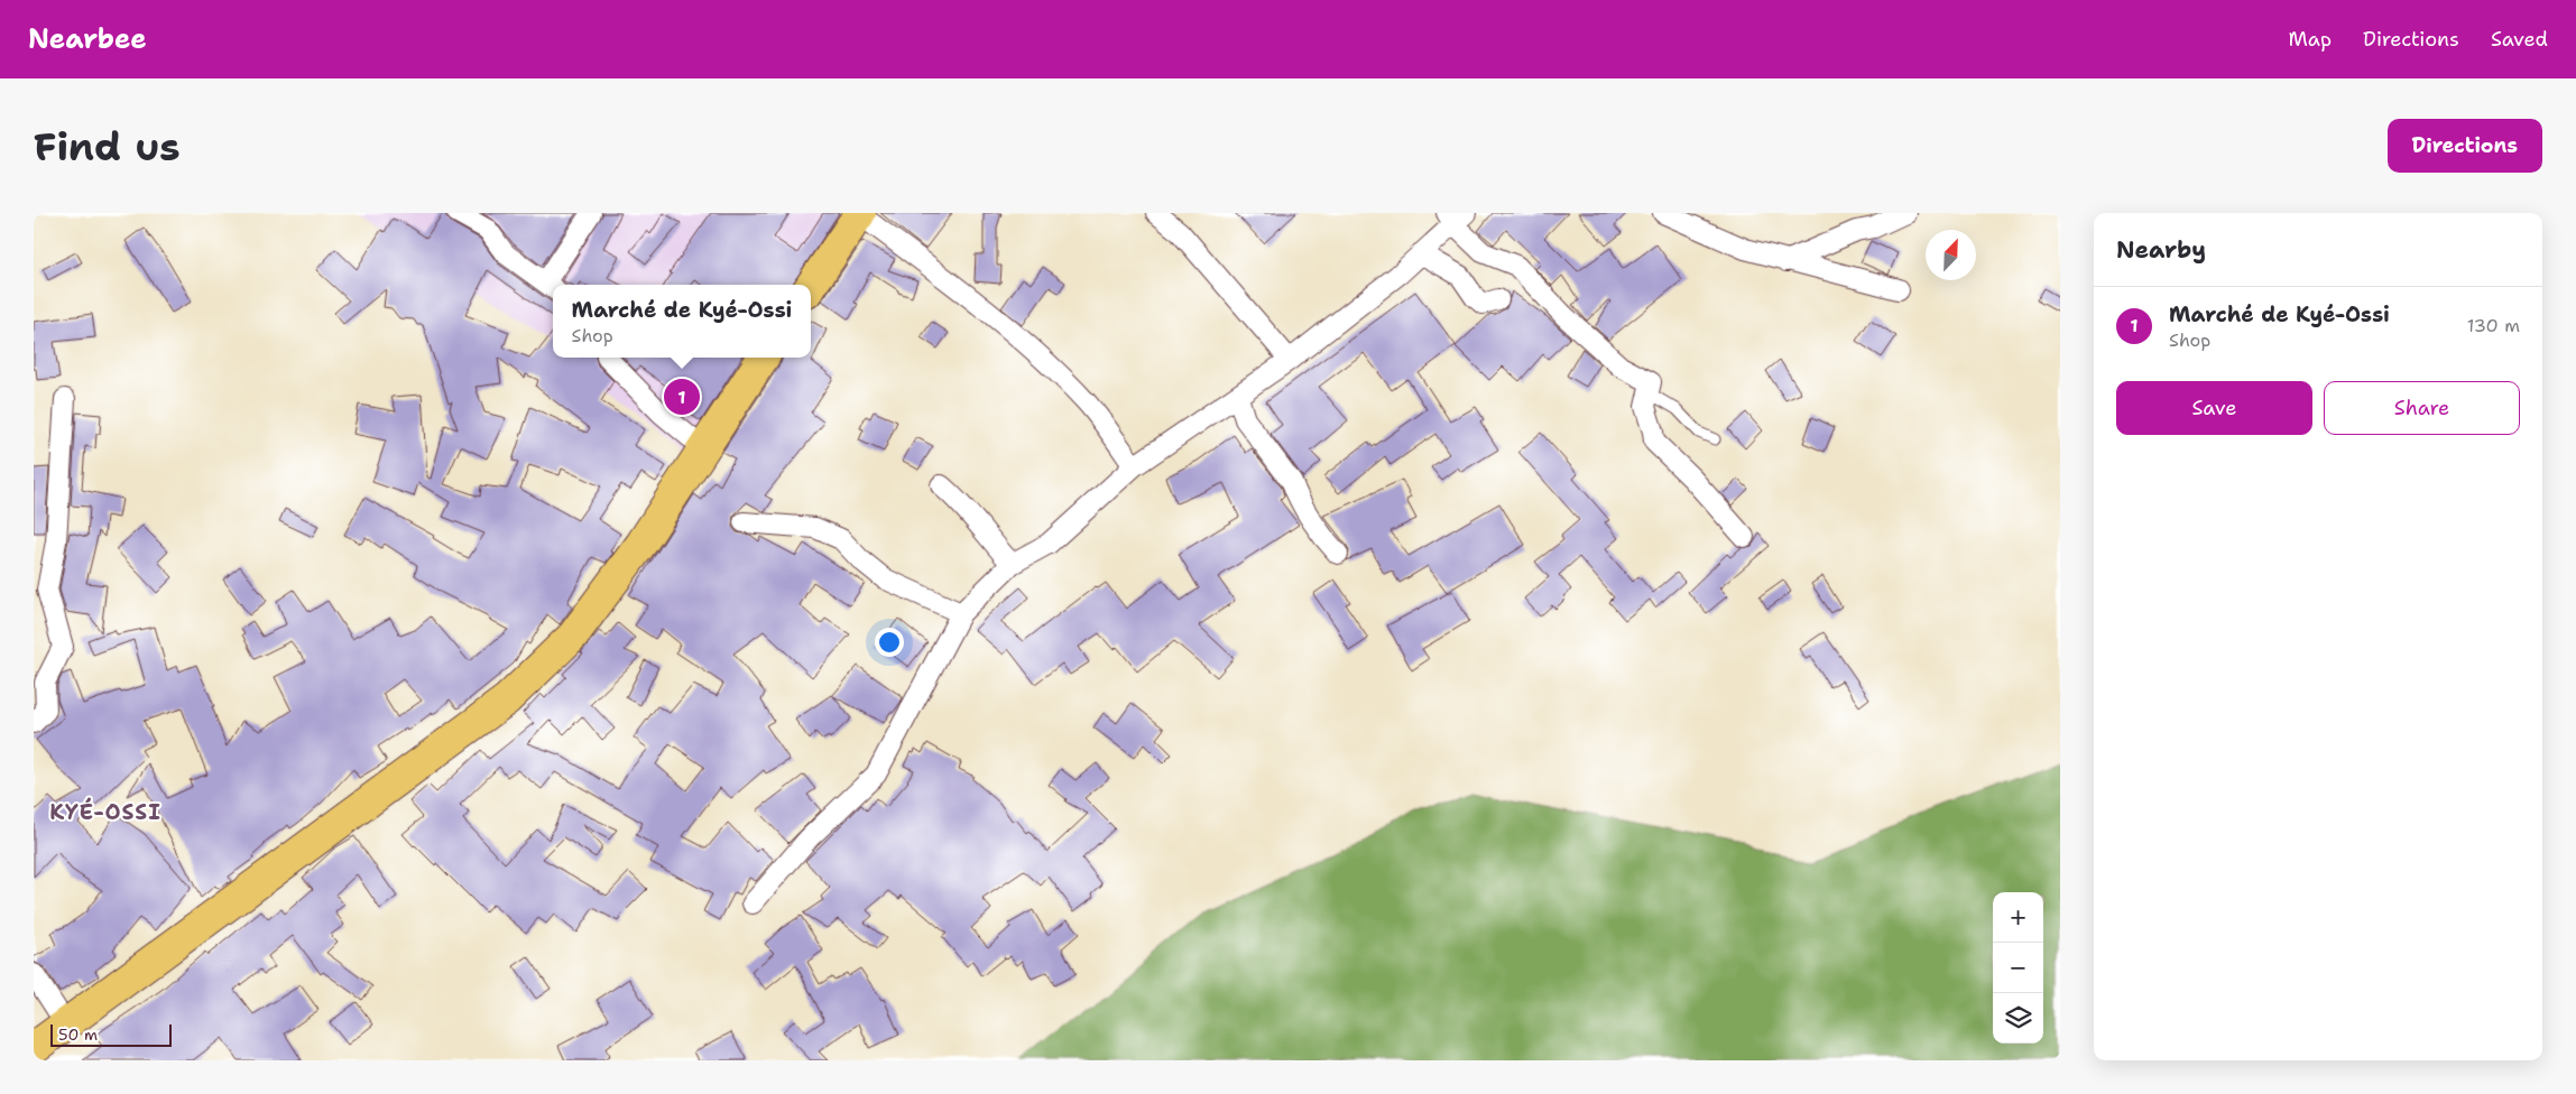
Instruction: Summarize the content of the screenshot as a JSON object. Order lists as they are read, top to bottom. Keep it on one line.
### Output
{"districts":["KYÉ-OSSI"],"scale_bar":"50 m","north":"top right","page":{"header":"Nearbee","nav":["Map","Directions","Saved"],"buttons":["Directions",["Save","Share"]],"title":"Find us","heading":"Nearby","popup":["Marché de Kyé-Ossi","Shop"],"list":[{"mark":"1","name":"Marché de Kyé-Ossi","note":"Shop","value":"130 m"}],"pins":"1","map_buttons":["+","−"],"scale":"50 m"}}
